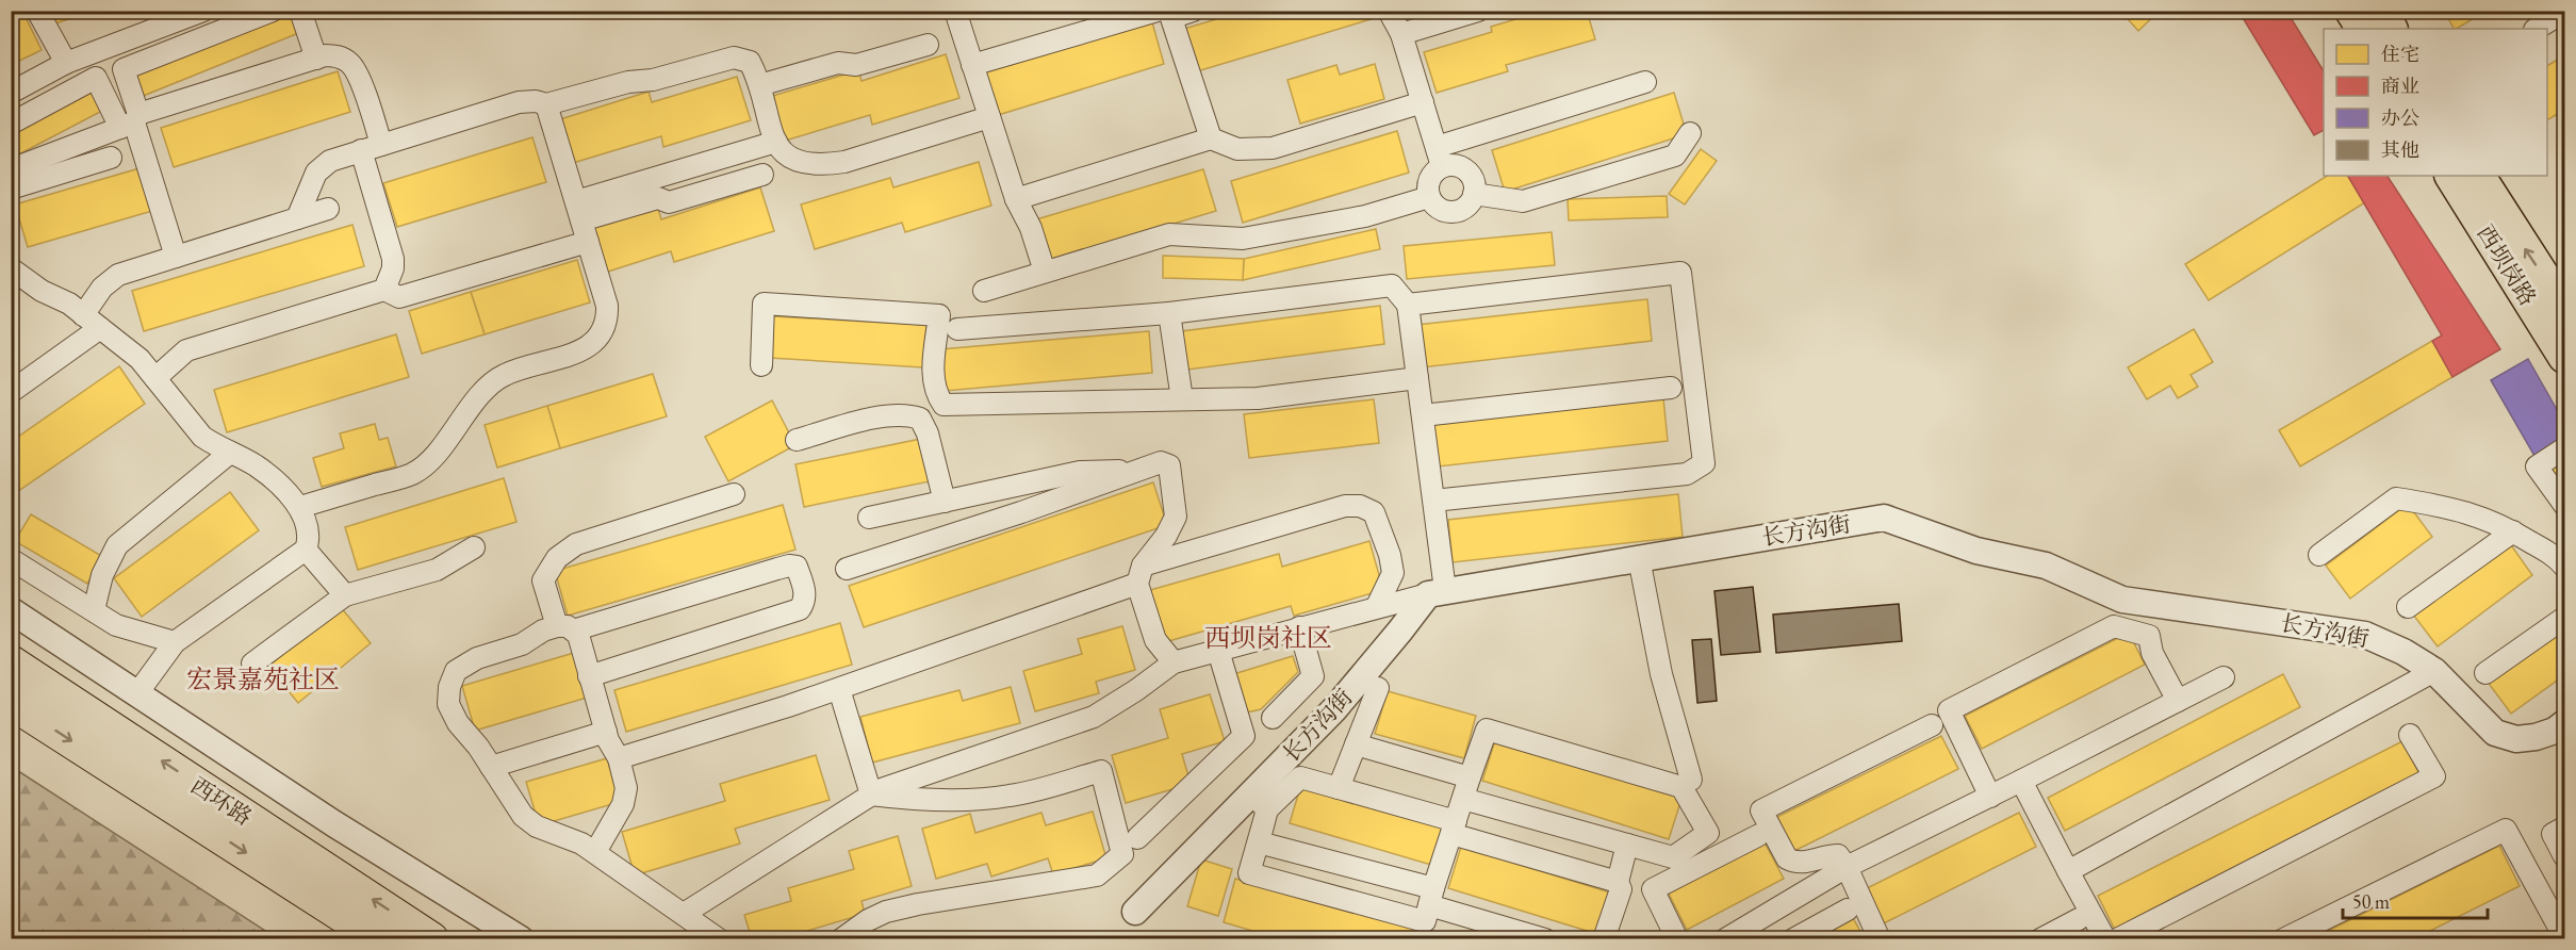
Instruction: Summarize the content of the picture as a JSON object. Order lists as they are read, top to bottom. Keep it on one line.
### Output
{"streets":{"highway":["西环路"],"main road":["西坝岗路"],"street":["长方沟街"]},"districts":["西坝岗社区","宏景嘉苑社区"],"legend":["住宅","商业","办公","其他"],"scale_bar":"50 m"}
